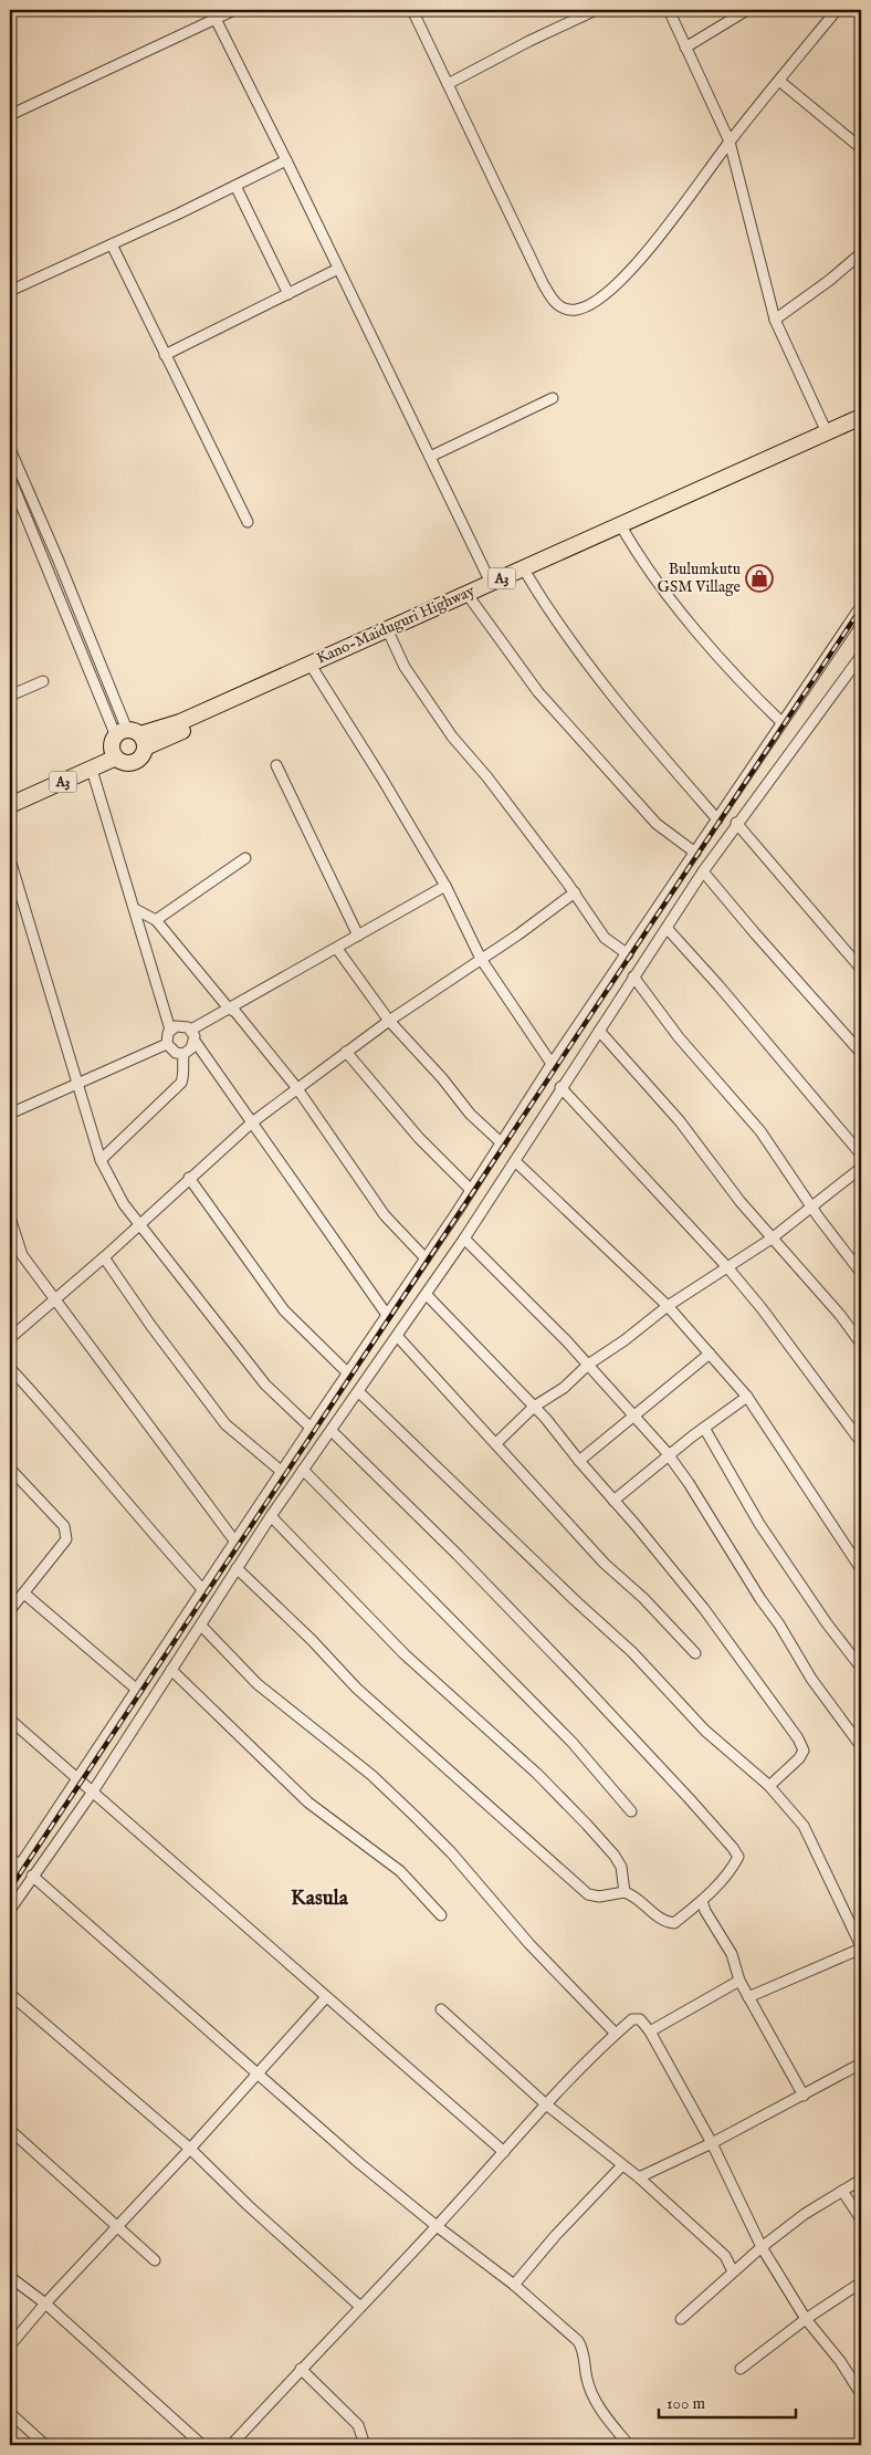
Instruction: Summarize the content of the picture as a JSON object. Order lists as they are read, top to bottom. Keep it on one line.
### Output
{"streets":{"highway":["A3","Kano-Maiduguri Highway"]},"districts":["Kasula"],"places":{"shop":["Bulumkutu GSM Village"]},"scale_bar":"100 m"}
